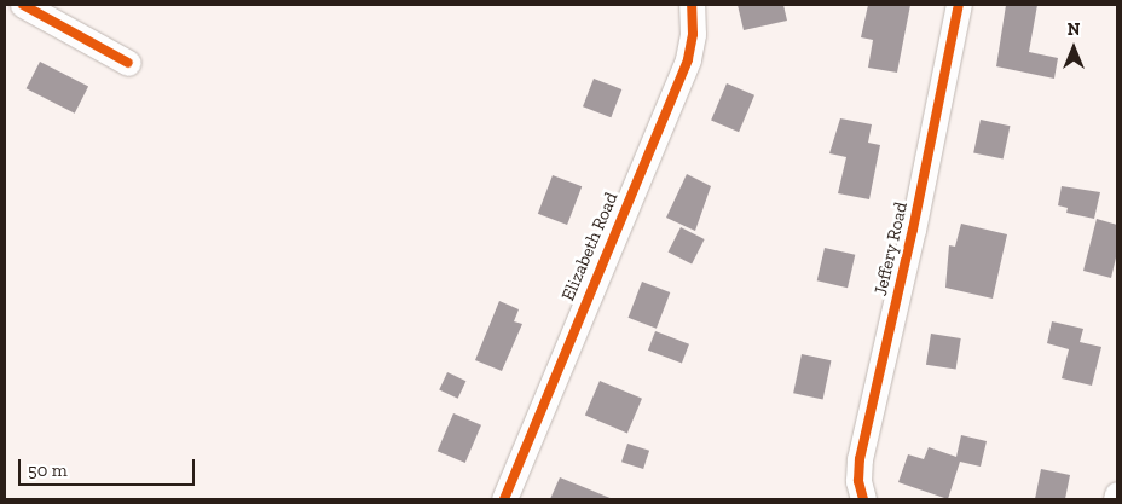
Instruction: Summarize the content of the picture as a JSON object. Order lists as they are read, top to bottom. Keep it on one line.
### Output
{"streets":{"street":["Elizabeth Road","Jeffery Road"]},"scale_bar":"50 m","north":"top"}
